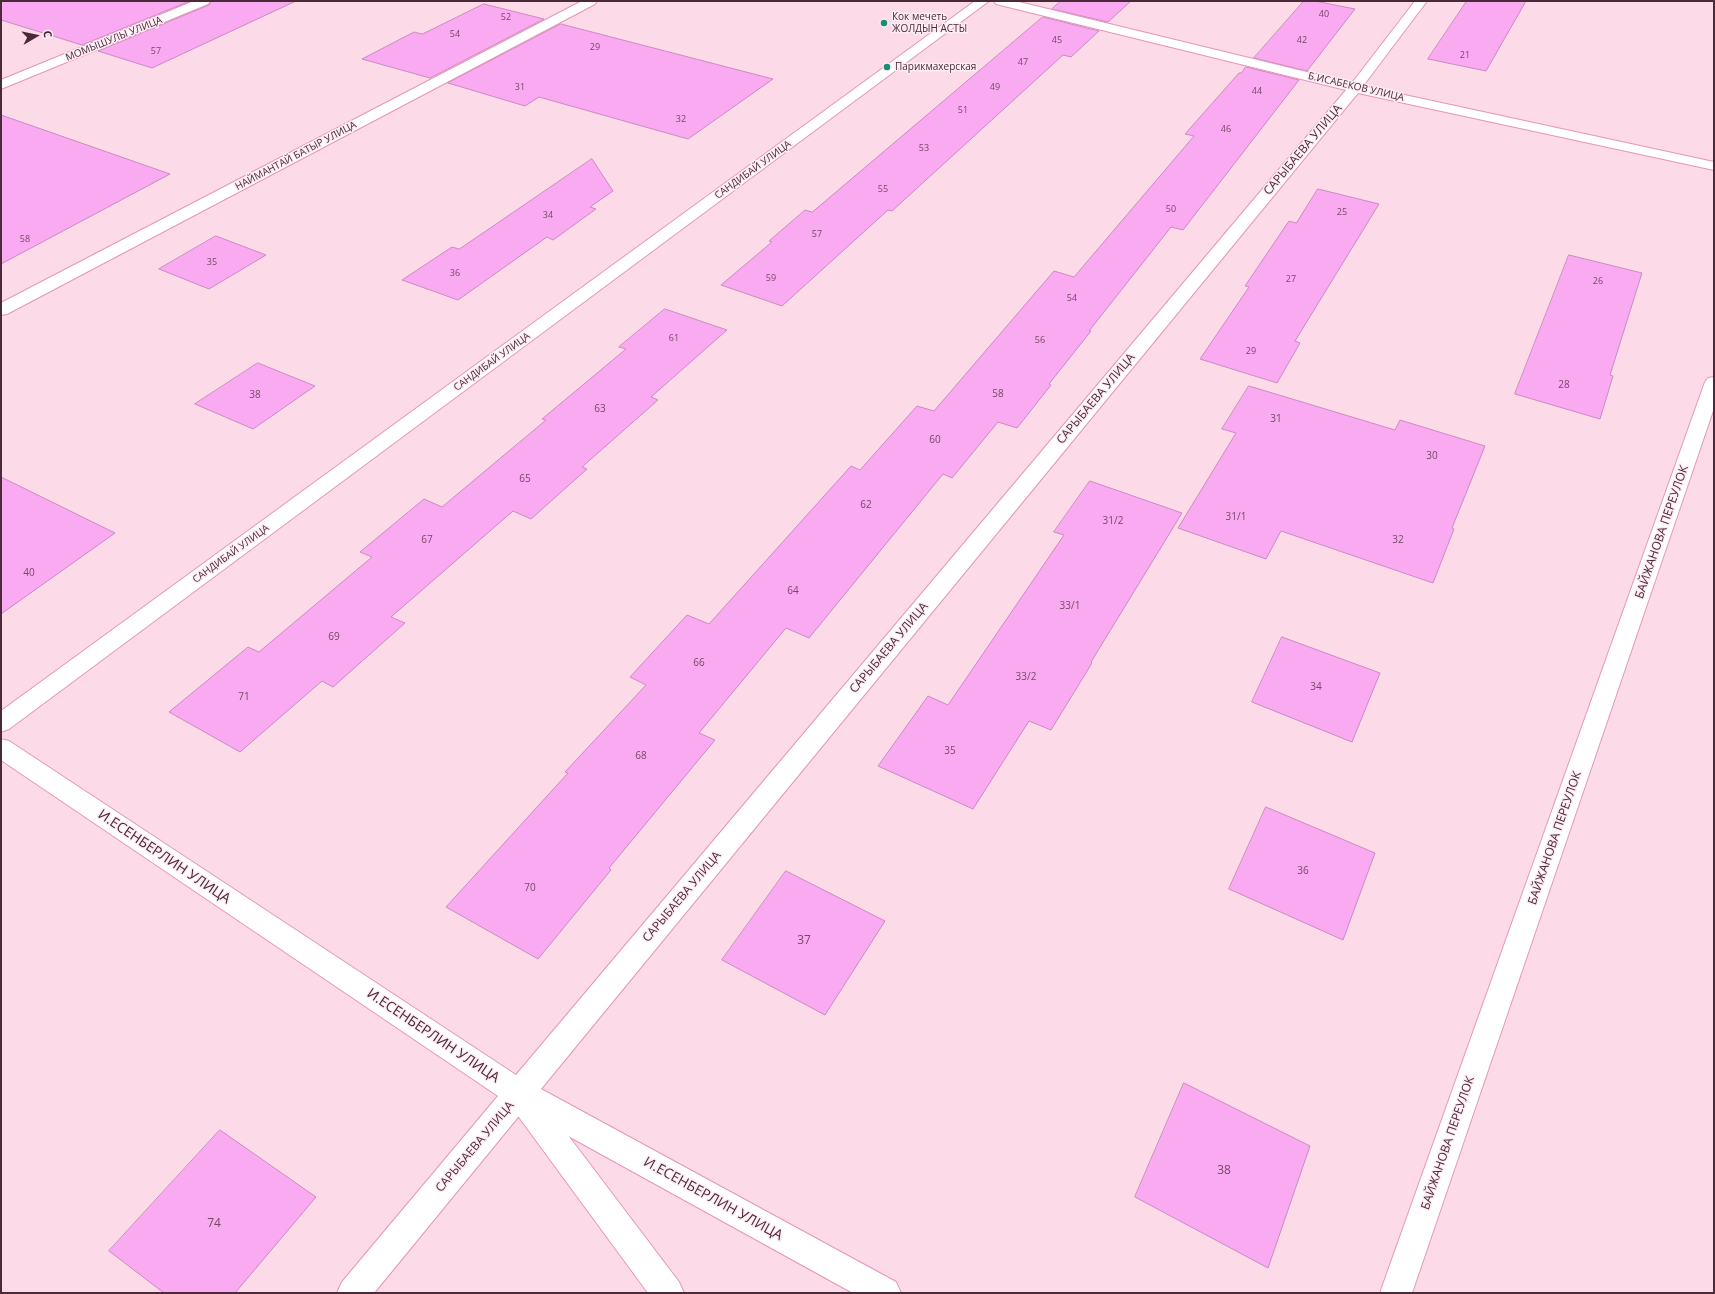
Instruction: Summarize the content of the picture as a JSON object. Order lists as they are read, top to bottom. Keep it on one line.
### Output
{"streets":{"street":["МОМЫШУЛЫ УЛИЦА","Б.ИСАБЕКОВ УЛИЦА","САРЫБАЕВА УЛИЦА","НАЙМАНТАЙ БАТЫР УЛИЦА","САНДИБАЙ УЛИЦА","БАЙЖАНОВА ПЕРЕУЛОК","И.ЕСЕНБЕРЛИН УЛИЦА"]},"crossings":[["Б.ИСАБЕКОВ УЛИЦА","САРЫБАЕВА УЛИЦА"],["САРЫБАЕВА УЛИЦА","И.ЕСЕНБЕРЛИН УЛИЦА"]],"places":["Кок мечеть ЖОЛДЫН АСТЫ","Парикмахерская"],"house_numbers":["40","52","54","45","42","29","57","21","47","31","49","44","51","32","46","53","55","50","25","34","57","58","35","36","59","27","26","54","61","56","29","28","58","38","63","31","60","30","65","62","31/1","31/2","67","32","40","64","33/1","69","66","33/2","34","71","35","68","36","70","37","38","74"],"north":"right"}
